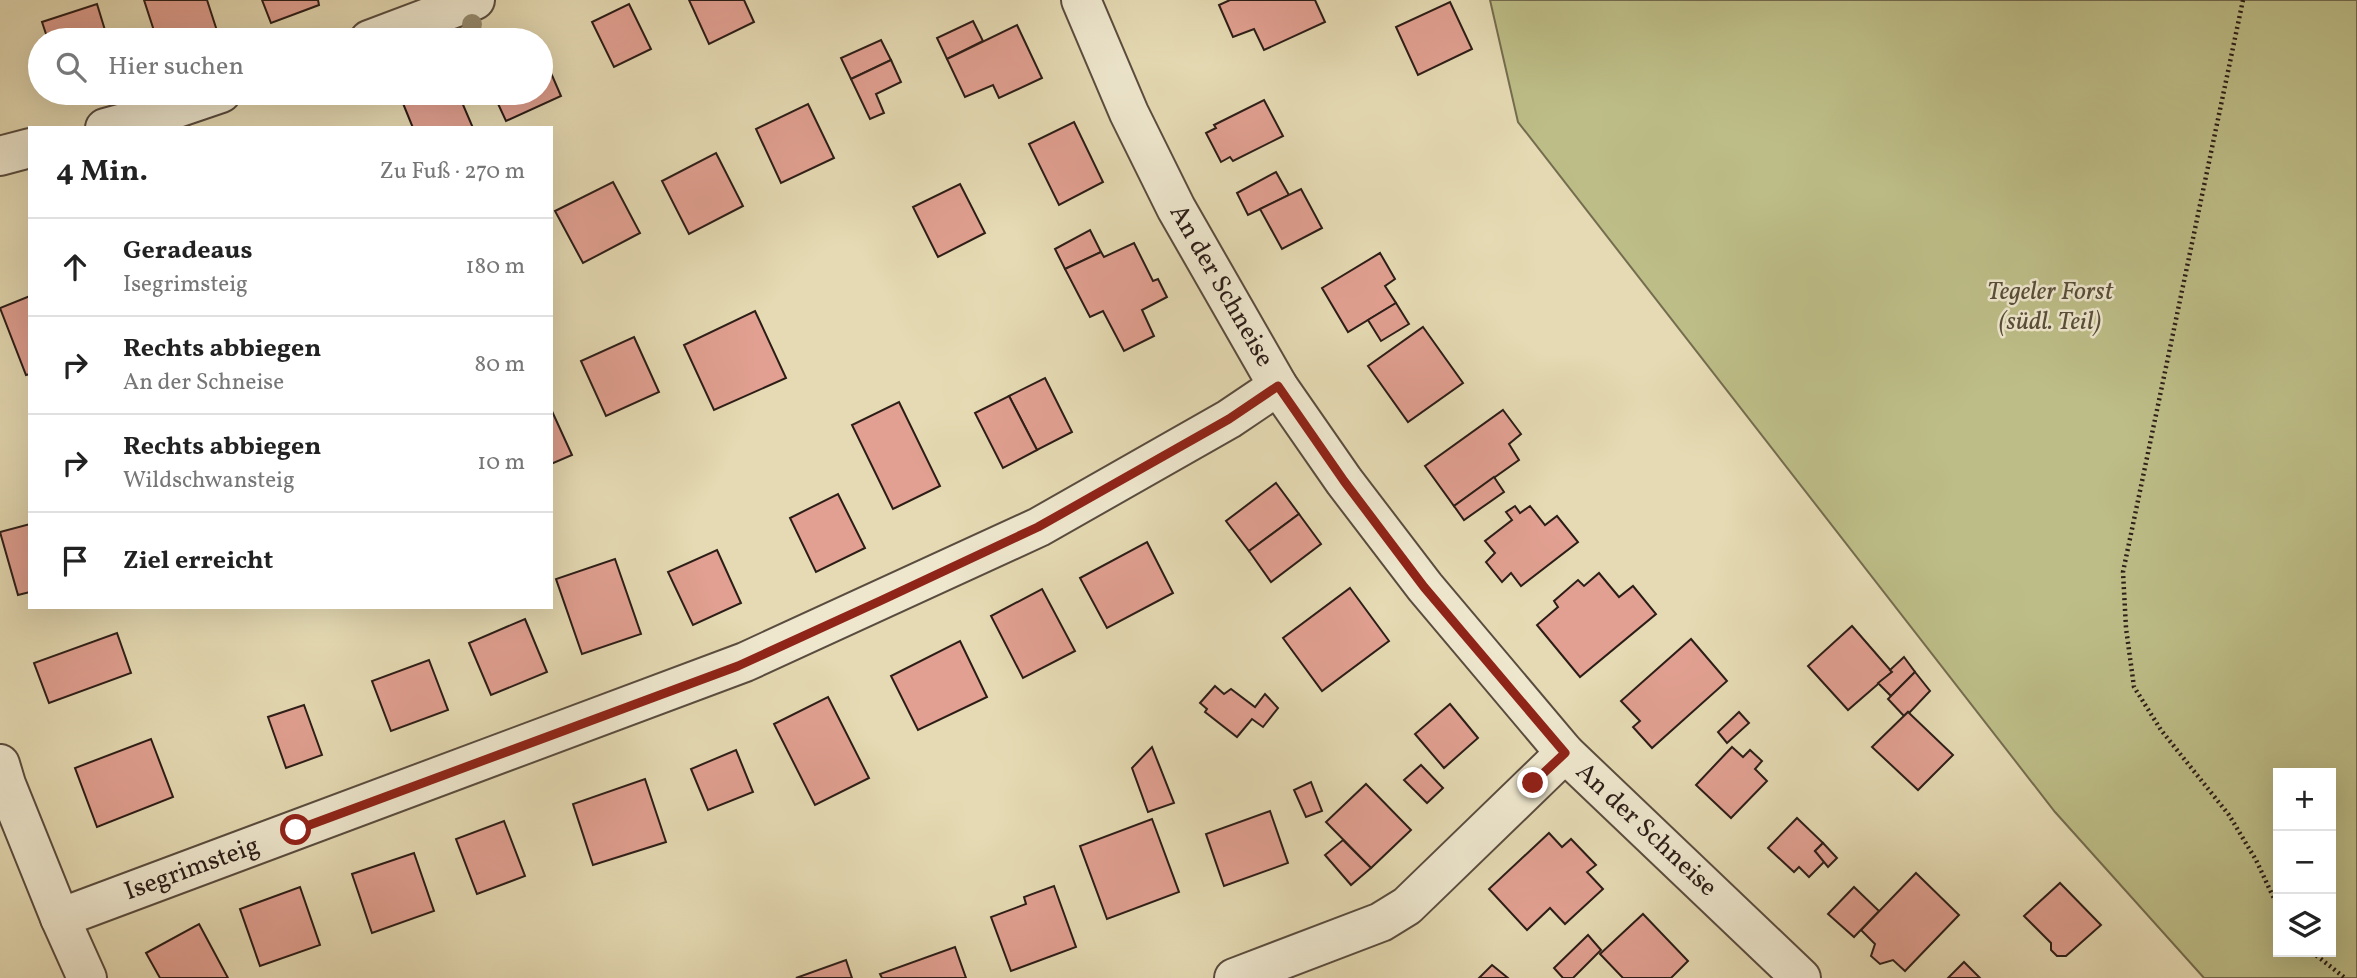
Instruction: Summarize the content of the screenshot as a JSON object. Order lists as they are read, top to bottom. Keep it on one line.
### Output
{"streets":{"street":["An der Schneise","Isegrimsteig"]},"crossings":[["An der Schneise","Isegrimsteig"]],"parks":["Tegeler Forst (südl. Teil)"],"page":{"search":"Hier suchen","heading":["4 Min.","Zu Fuß · 270 m"],"list":[["Geradeaus","Isegrimsteig","180 m"],["Rechts abbiegen","An der Schneise","80 m"],["Rechts abbiegen","Wildschwansteig","10 m"],"Ziel erreicht"],"map_buttons":["+","−"]}}
